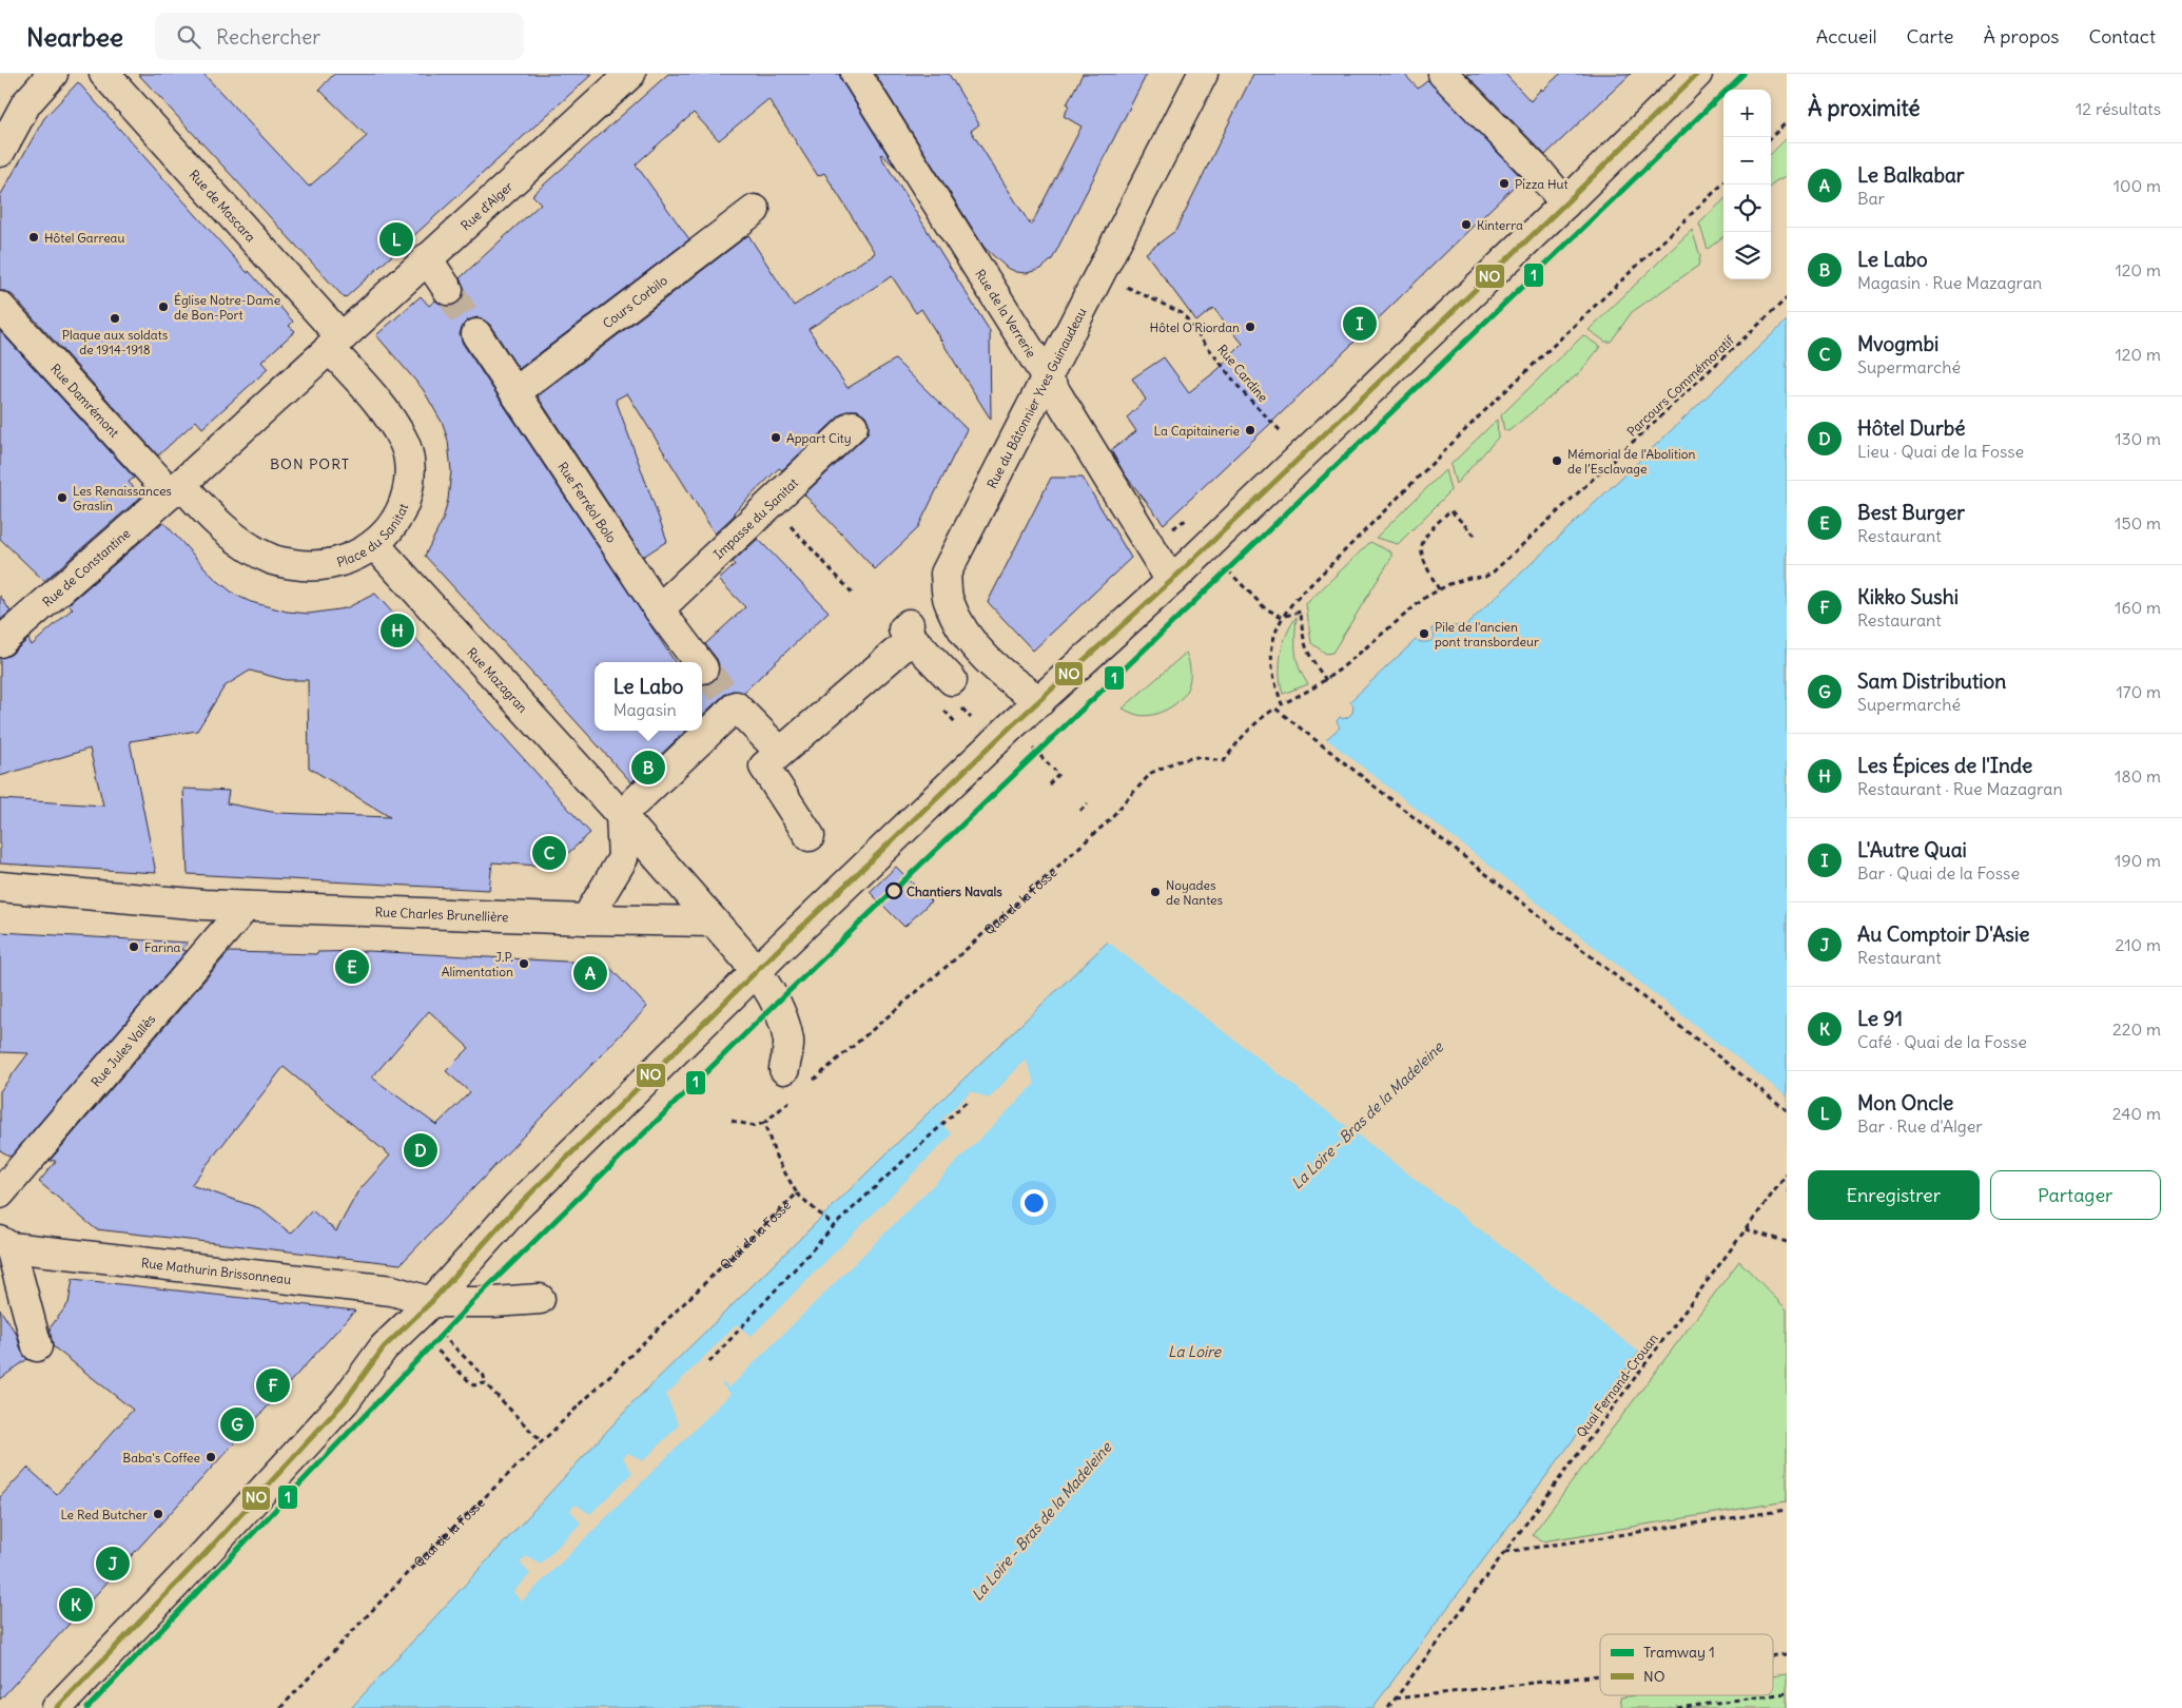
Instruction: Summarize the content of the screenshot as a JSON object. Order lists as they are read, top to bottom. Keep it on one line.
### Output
{"streets":{"street":["Rue de Mascara","Rue d'Alger","Cours Corbilo","Rue de la Verrerie","Rue du Bâtonnier Yves Guinaudeau","Rue Damrémont","Rue Ferréol Bolo","Impasse du Sanitat","Place du Sanitat","Rue de Constantine","Rue Mazagran","Rue Charles Brunellière","Rue Jules Vallès","Rue Mathurin Brissonneau"],"path":["Rue Cardine","Parcours Commémoratif","Quai de la Fosse","Quai Fernand-Crouan"]},"crossings":[["Rue de Mascara","Rue d'Alger"],["Rue de Mascara","Place du Sanitat"],["Rue d'Alger","Place du Sanitat"],["Cours Corbilo","Rue Ferréol Bolo"],["Rue de la Verrerie","Rue du Bâtonnier Yves Guinaudeau"],["Rue Damrémont","Place du Sanitat"],["Rue Damrémont","Rue de Constantine"],["Rue Ferréol Bolo","Impasse du Sanitat"],["Place du Sanitat","Rue de Constantine"],["Place du Sanitat","Rue Mazagran"],["Rue Mazagran","Rue Charles Brunellière"],["Rue Charles Brunellière","Rue Jules Vallès"]],"districts":["BON PORT"],"water":["La Loire - Bras de la Madeleine","La Loire"],"places":["Pizza Hut","Kinterra","Hôtel Garreau","Église Notre-Dame de Bon-Port","Plaque aux soldats de 1914-1918","Hôtel O'Riordan","La Capitainerie","Appart City","Mémorial de l’Abolition de l’Esclavage","Les Renaissances Graslin","Pile de l'ancien pont transbordeur","Chantiers Navals","Noyades de Nantes","Farina","J.P. Alimentation","Baba's Coffee","Le Red Butcher"],"lines":["tram line 1","transit line NO"],"legend":["Tramway 1","NO"],"page":{"header":"Nearbee","search":"Rechercher","nav":["Accueil","Carte","À propos","Contact"],"heading":["À proximité","12 résultats"],"map_buttons":["+","−"],"list":[{"mark":"A","name":"Le Balkabar","note":"Bar","value":"100 m"},{"mark":"B","name":"Le Labo","note":"Magasin · Rue Mazagran","value":"120 m"},{"mark":"C","name":"Mvogmbi","note":"Supermarché","value":"120 m"},{"mark":"D","name":"Hôtel Durbé","note":"Lieu · Quai de la Fosse","value":"130 m"},{"mark":"E","name":"Best Burger","note":"Restaurant","value":"150 m"},{"mark":"F","name":"Kikko Sushi","note":"Restaurant","value":"160 m"},{"mark":"G","name":"Sam Distribution","note":"Supermarché","value":"170 m"},{"mark":"H","name":"Les Épices de l'Inde","note":"Restaurant · Rue Mazagran","value":"180 m"},{"mark":"I","name":"L'Autre Quai","note":"Bar · Quai de la Fosse","value":"190 m"},{"mark":"J","name":"Au Comptoir D'Asie","note":"Restaurant","value":"210 m"},{"mark":"K","name":"Le 91","note":"Café · Quai de la Fosse","value":"220 m"},{"mark":"L","name":"Mon Oncle","note":"Bar · Rue d'Alger","value":"240 m"}],"pins":["L","I","H","B","C","E","A","D","F","G","J","K"],"popup":["Le Labo","Magasin"],"buttons":["Enregistrer","Partager"]}}
